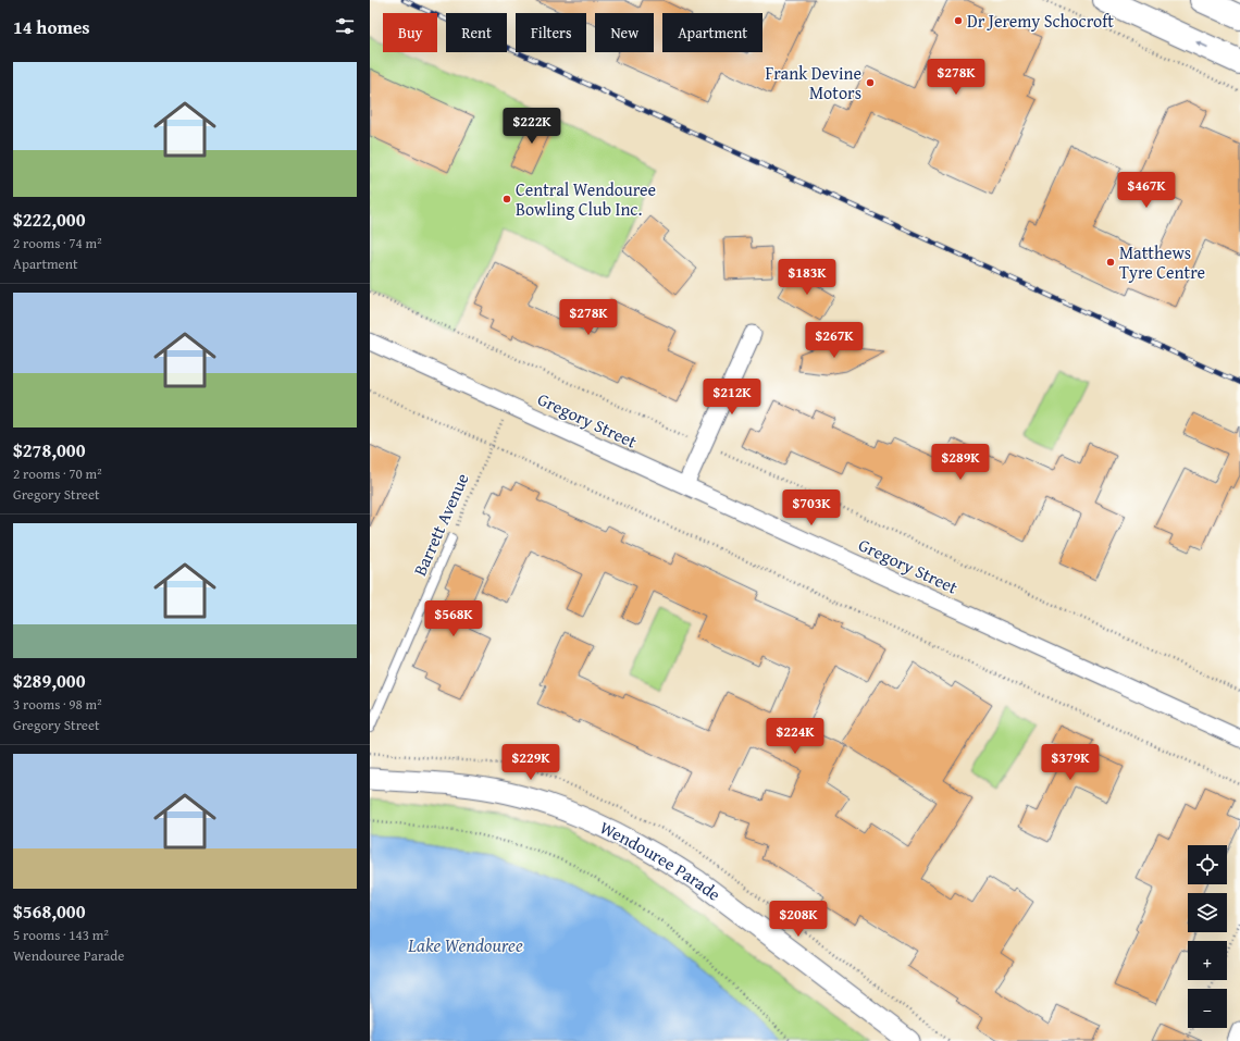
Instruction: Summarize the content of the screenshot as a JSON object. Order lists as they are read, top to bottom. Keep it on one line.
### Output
{"streets":{"street":["Gregory Street","Wendouree Parade"],"lane":["Barrett Avenue"]},"crossings":[["Gregory Street","Barrett Avenue"]],"water":["Lake Wendouree"],"places":["Dr Jeremy Schocroft","Frank Devine Motors","Central Wendouree Bowling Club Inc.","Matthews Tyre Centre"],"page":{"heading":"14 homes","chip":["Buy","Rent","Filters","New","Apartment"],"list":[{"name":"$222,000","note":"2 rooms · 74 m² · Apartment"},{"name":"$278,000","note":"2 rooms · 70 m² · Gregory Street"},{"name":"$289,000","note":"3 rooms · 98 m² · Gregory Street"},{"name":"$568,000","note":"5 rooms · 143 m² · Wendouree Parade"}],"price":["$278K","$222K","$467K","$183K","$278K","$267K","$212K","$289K","$703K","$568K","$224K","$229K","$379K","$208K"],"map_buttons":["+","−"]}}
